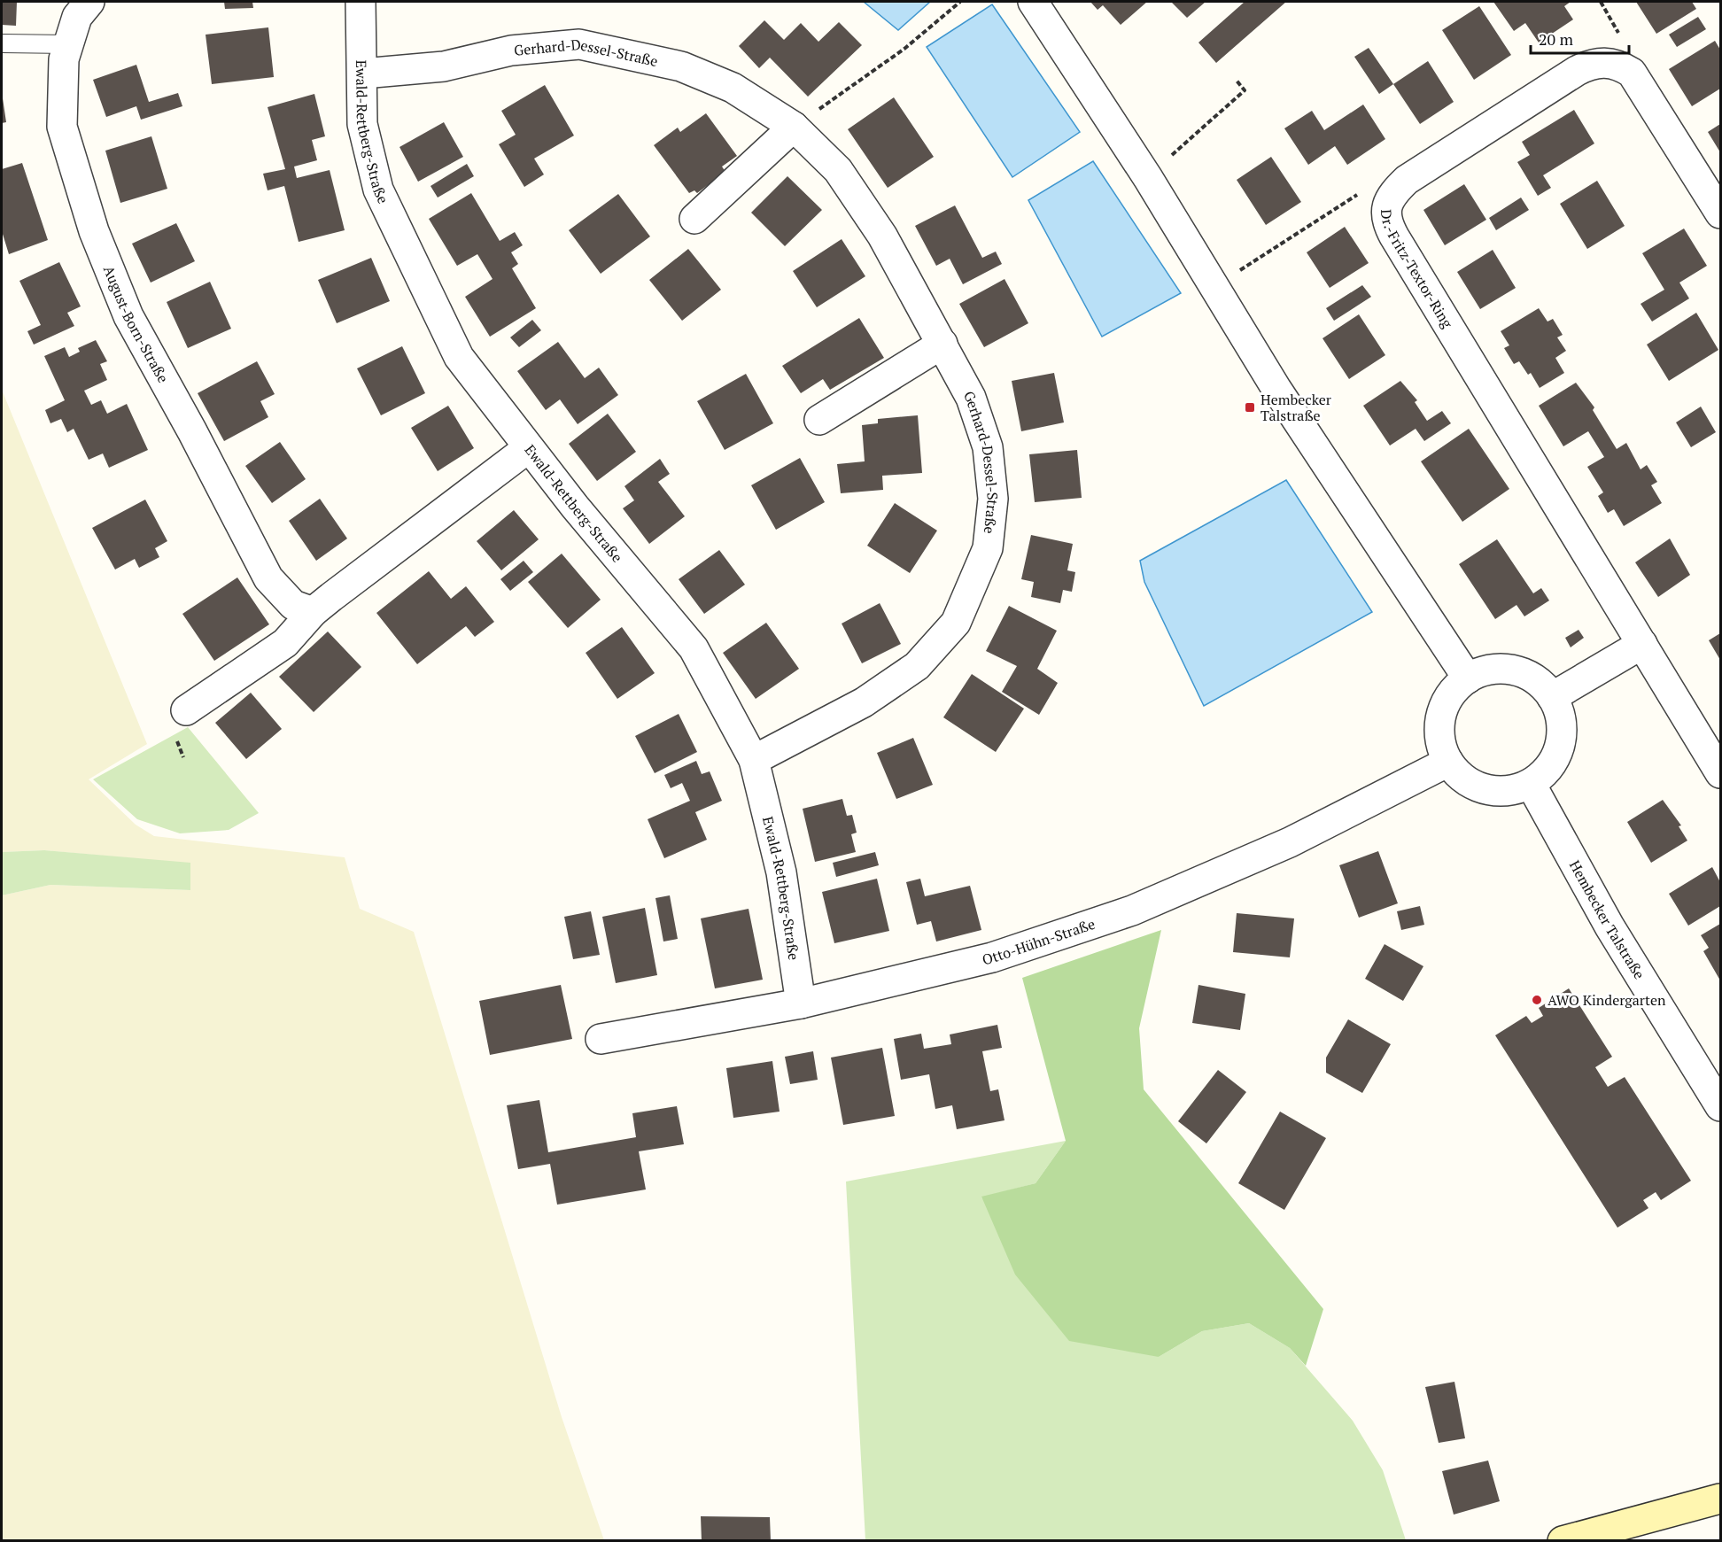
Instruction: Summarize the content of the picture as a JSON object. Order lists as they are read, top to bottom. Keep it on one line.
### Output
{"streets":{"street":["Gerhard-Dessel-Straße","Ewald-Rettberg-Straße","Dr.-Fritz-Textor-Ring","August-Born-Straße","Hembecker Talstraße","Otto-Hühn-Straße"]},"crossings":[["Gerhard-Dessel-Straße","Ewald-Rettberg-Straße"],["Ewald-Rettberg-Straße","Otto-Hühn-Straße"],["Hembecker Talstraße","Otto-Hühn-Straße"]],"places":{"transit":["Hembecker Talstraße"],"other":["AWO Kindergarten"]},"scale_bar":"20 m"}
